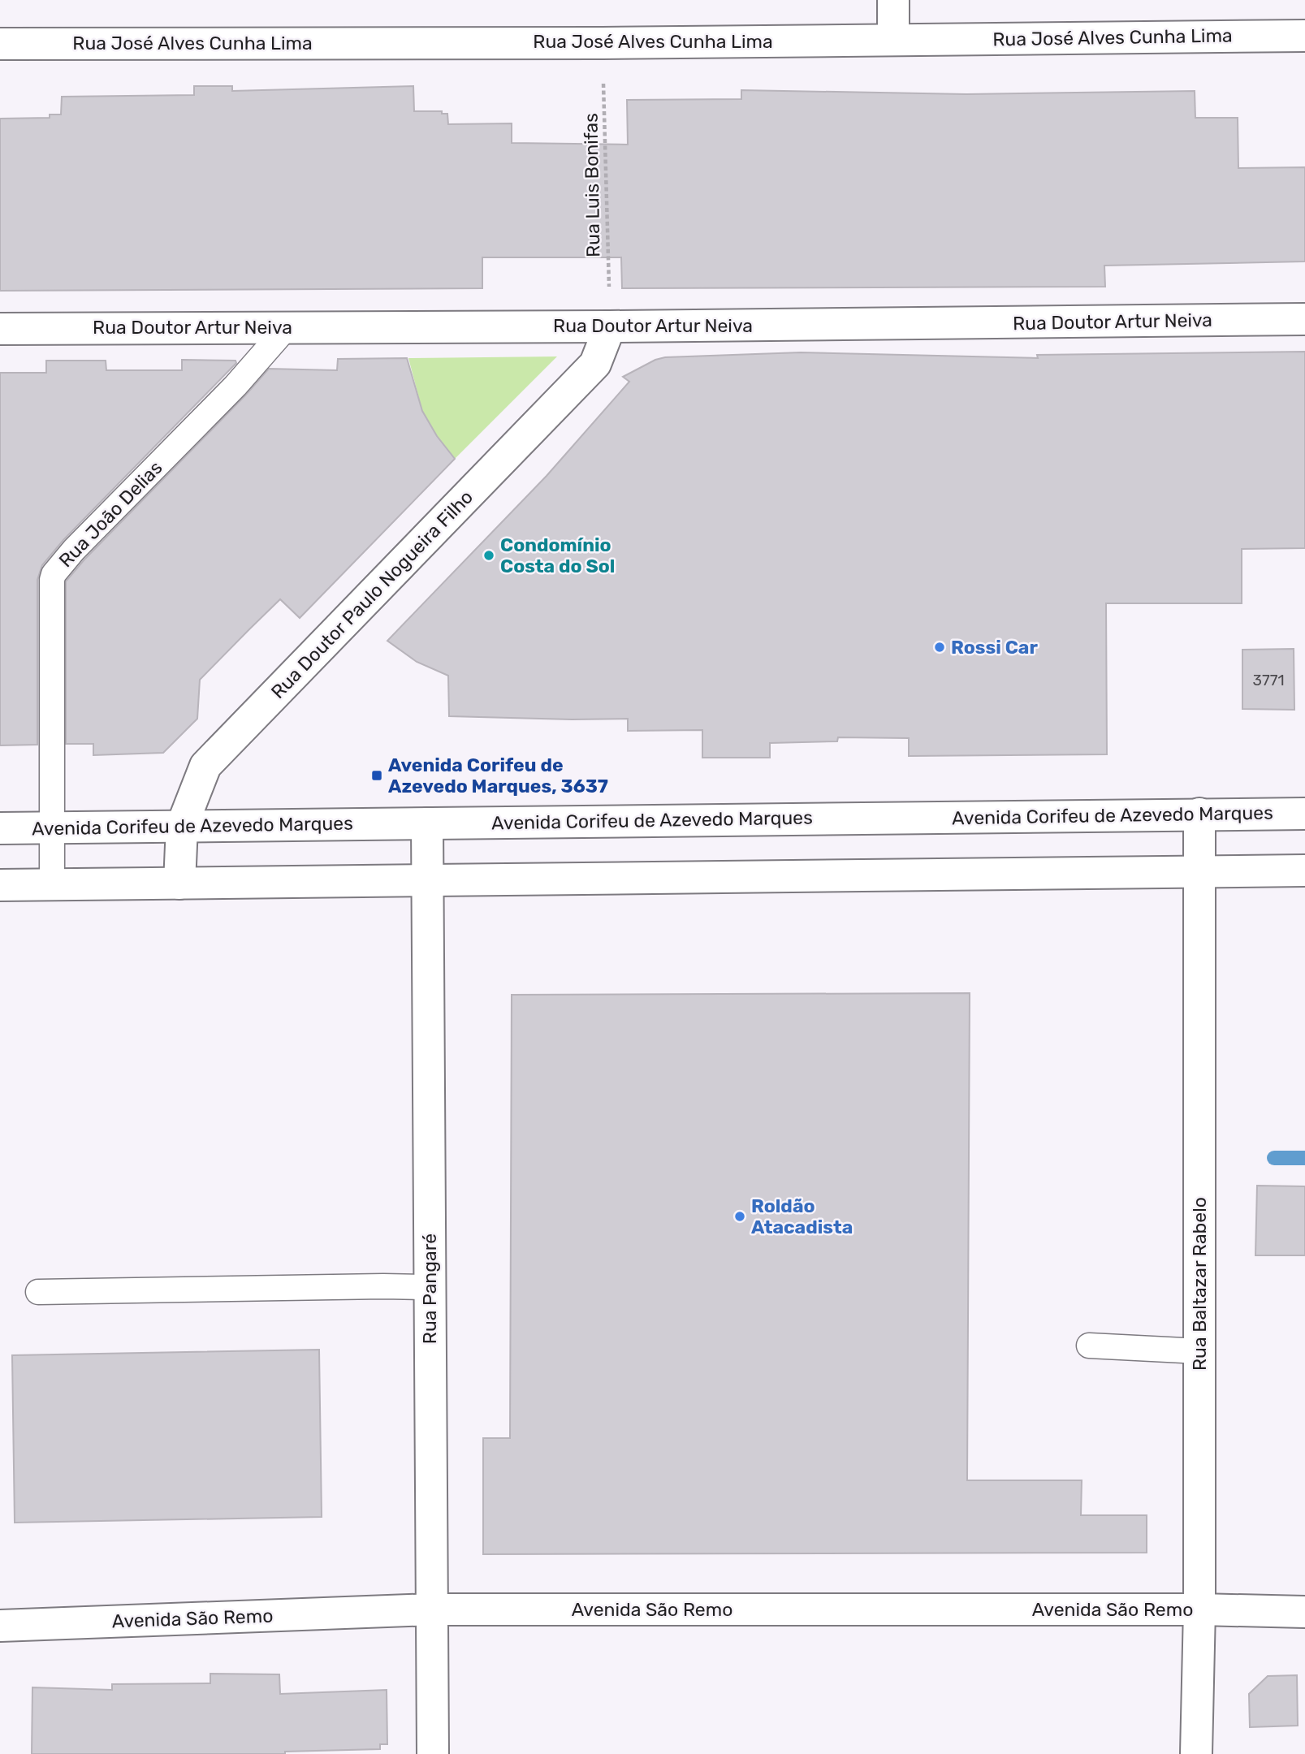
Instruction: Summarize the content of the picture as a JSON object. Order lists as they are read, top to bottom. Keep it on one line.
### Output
{"streets":{"street":["Rua José Alves Cunha Lima","Rua Doutor Artur Neiva","Rua Doutor Paulo Nogueira Filho","Avenida Corifeu de Azevedo Marques","Rua Baltazar Rabelo","Rua Pangaré","Avenida São Remo"],"lane":["Rua João Delias"],"path":["Rua Luis Bonifas"]},"crossings":[["Rua José Alves Cunha Lima","Rua Luis Bonifas"],["Rua Luis Bonifas","Rua Doutor Artur Neiva"],["Rua Luis Bonifas","Rua Doutor Paulo Nogueira Filho"],["Rua Doutor Artur Neiva","Rua João Delias"],["Rua Doutor Artur Neiva","Rua Doutor Paulo Nogueira Filho"],["Rua João Delias","Avenida Corifeu de Azevedo Marques"],["Rua Doutor Paulo Nogueira Filho","Avenida Corifeu de Azevedo Marques"],["Avenida Corifeu de Azevedo Marques","Rua Baltazar Rabelo"],["Avenida Corifeu de Azevedo Marques","Rua Pangaré"],["Rua Baltazar Rabelo","Avenida São Remo"],["Rua Pangaré","Avenida São Remo"]],"places":{"other":["Condomínio Costa do Sol","Rossi Car","Roldão Atacadista"],"transit":["Avenida Corifeu de Azevedo Marques, 3637"]},"house_numbers":["3771"]}
